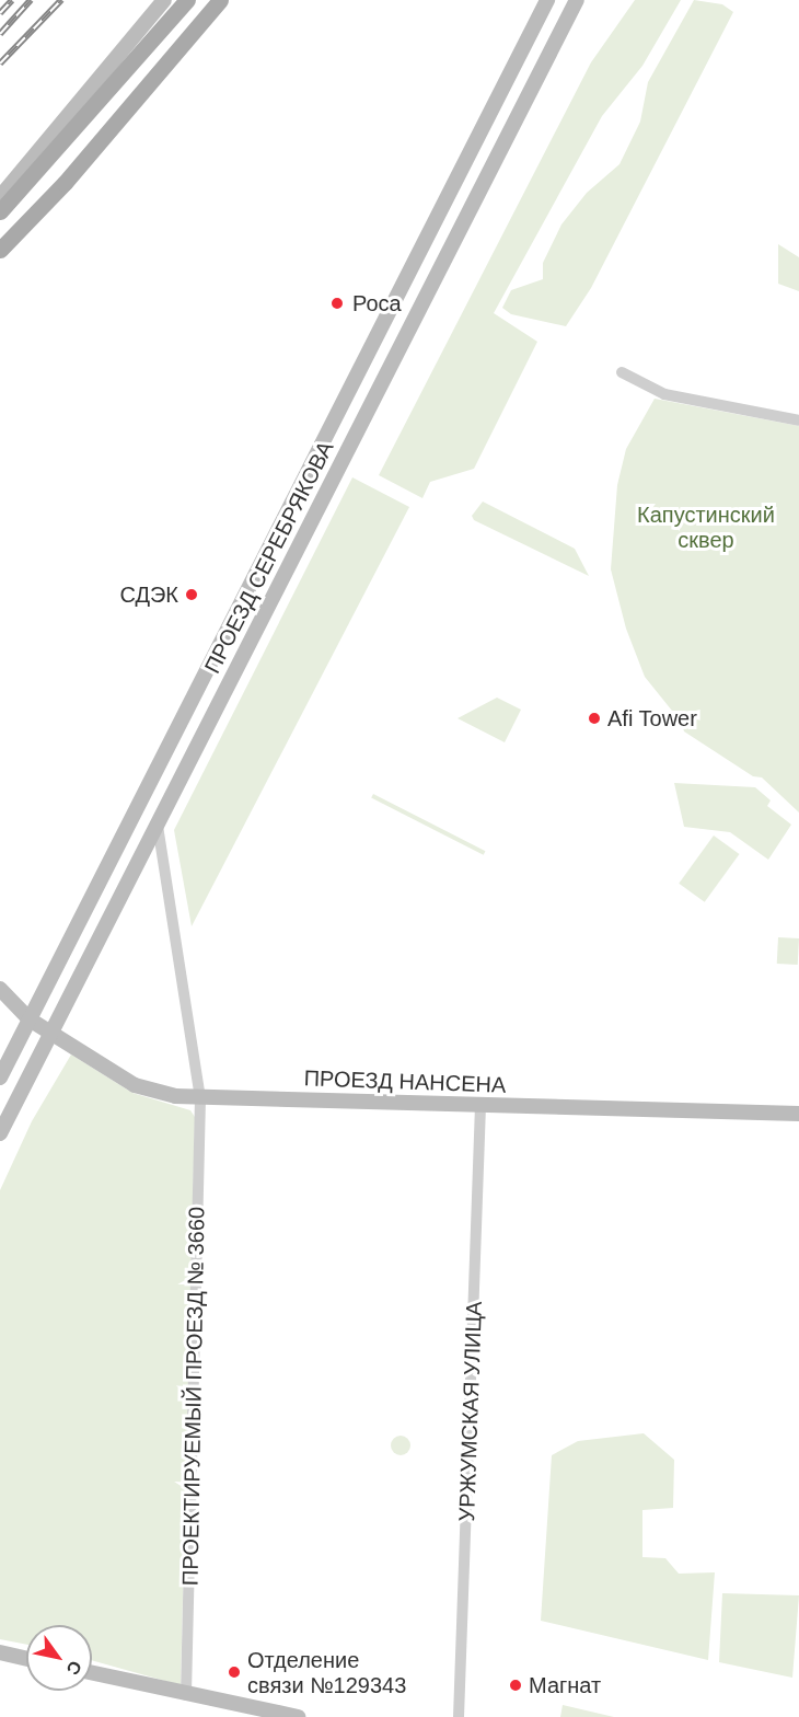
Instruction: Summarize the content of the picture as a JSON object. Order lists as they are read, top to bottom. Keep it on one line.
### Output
{"streets":{"main road":["ПРОЕЗД СЕРЕБРЯКОВА","ПРОЕЗД НАНСЕНА"],"street":["ПРОЕКТИРУЕМЫЙ ПРОЕЗД № 3660","УРЖУМСКАЯ УЛИЦА"]},"crossings":[["ПРОЕЗД СЕРЕБРЯКОВА","ПРОЕЗД НАНСЕНА"],["ПРОЕЗД СЕРЕБРЯКОВА","ПРОЕКТИРУЕМЫЙ ПРОЕЗД № 3660"],["ПРОЕЗД НАНСЕНА","ПРОЕКТИРУЕМЫЙ ПРОЕЗД № 3660"],["ПРОЕЗД НАНСЕНА","УРЖУМСКАЯ УЛИЦА"]],"parks":["Капустинский сквер"],"places":["Роса","СДЭК","Afi Tower","Отделение связи №129343","Магнат"],"north":"bottom right"}
